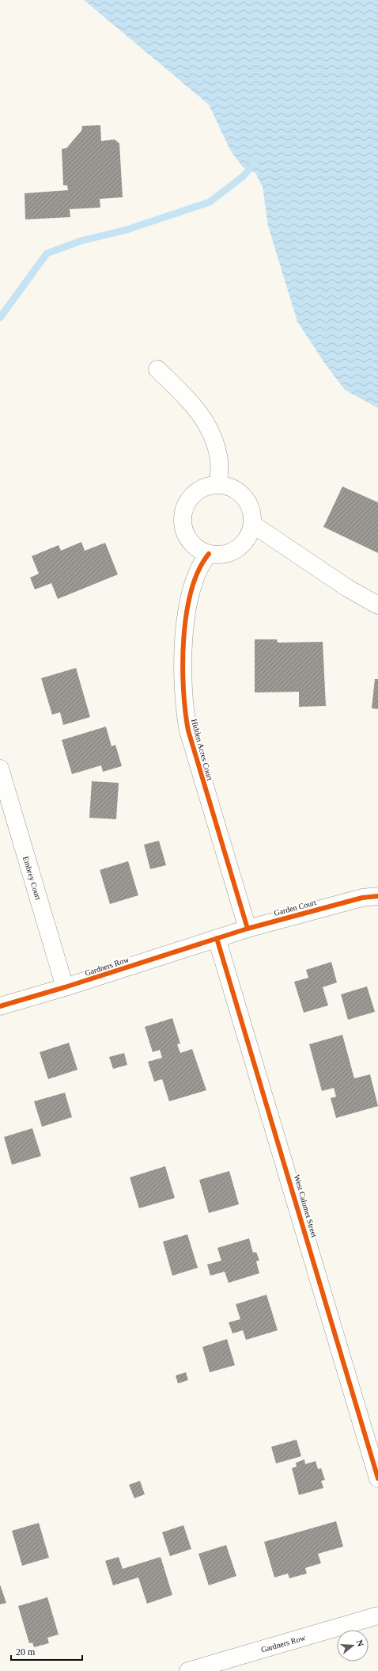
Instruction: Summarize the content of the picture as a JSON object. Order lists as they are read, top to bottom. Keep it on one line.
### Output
{"streets":{"street":["Hidden Acres Court","Embrey Court","Garden Court","Gardners Row","West Calumet Street"]},"crossings":[["Hidden Acres Court","Garden Court"],["Embrey Court","Gardners Row"],["Garden Court","Gardners Row"],["Garden Court","West Calumet Street"],["Gardners Row","West Calumet Street"]],"scale_bar":"20 m","north":"right"}
